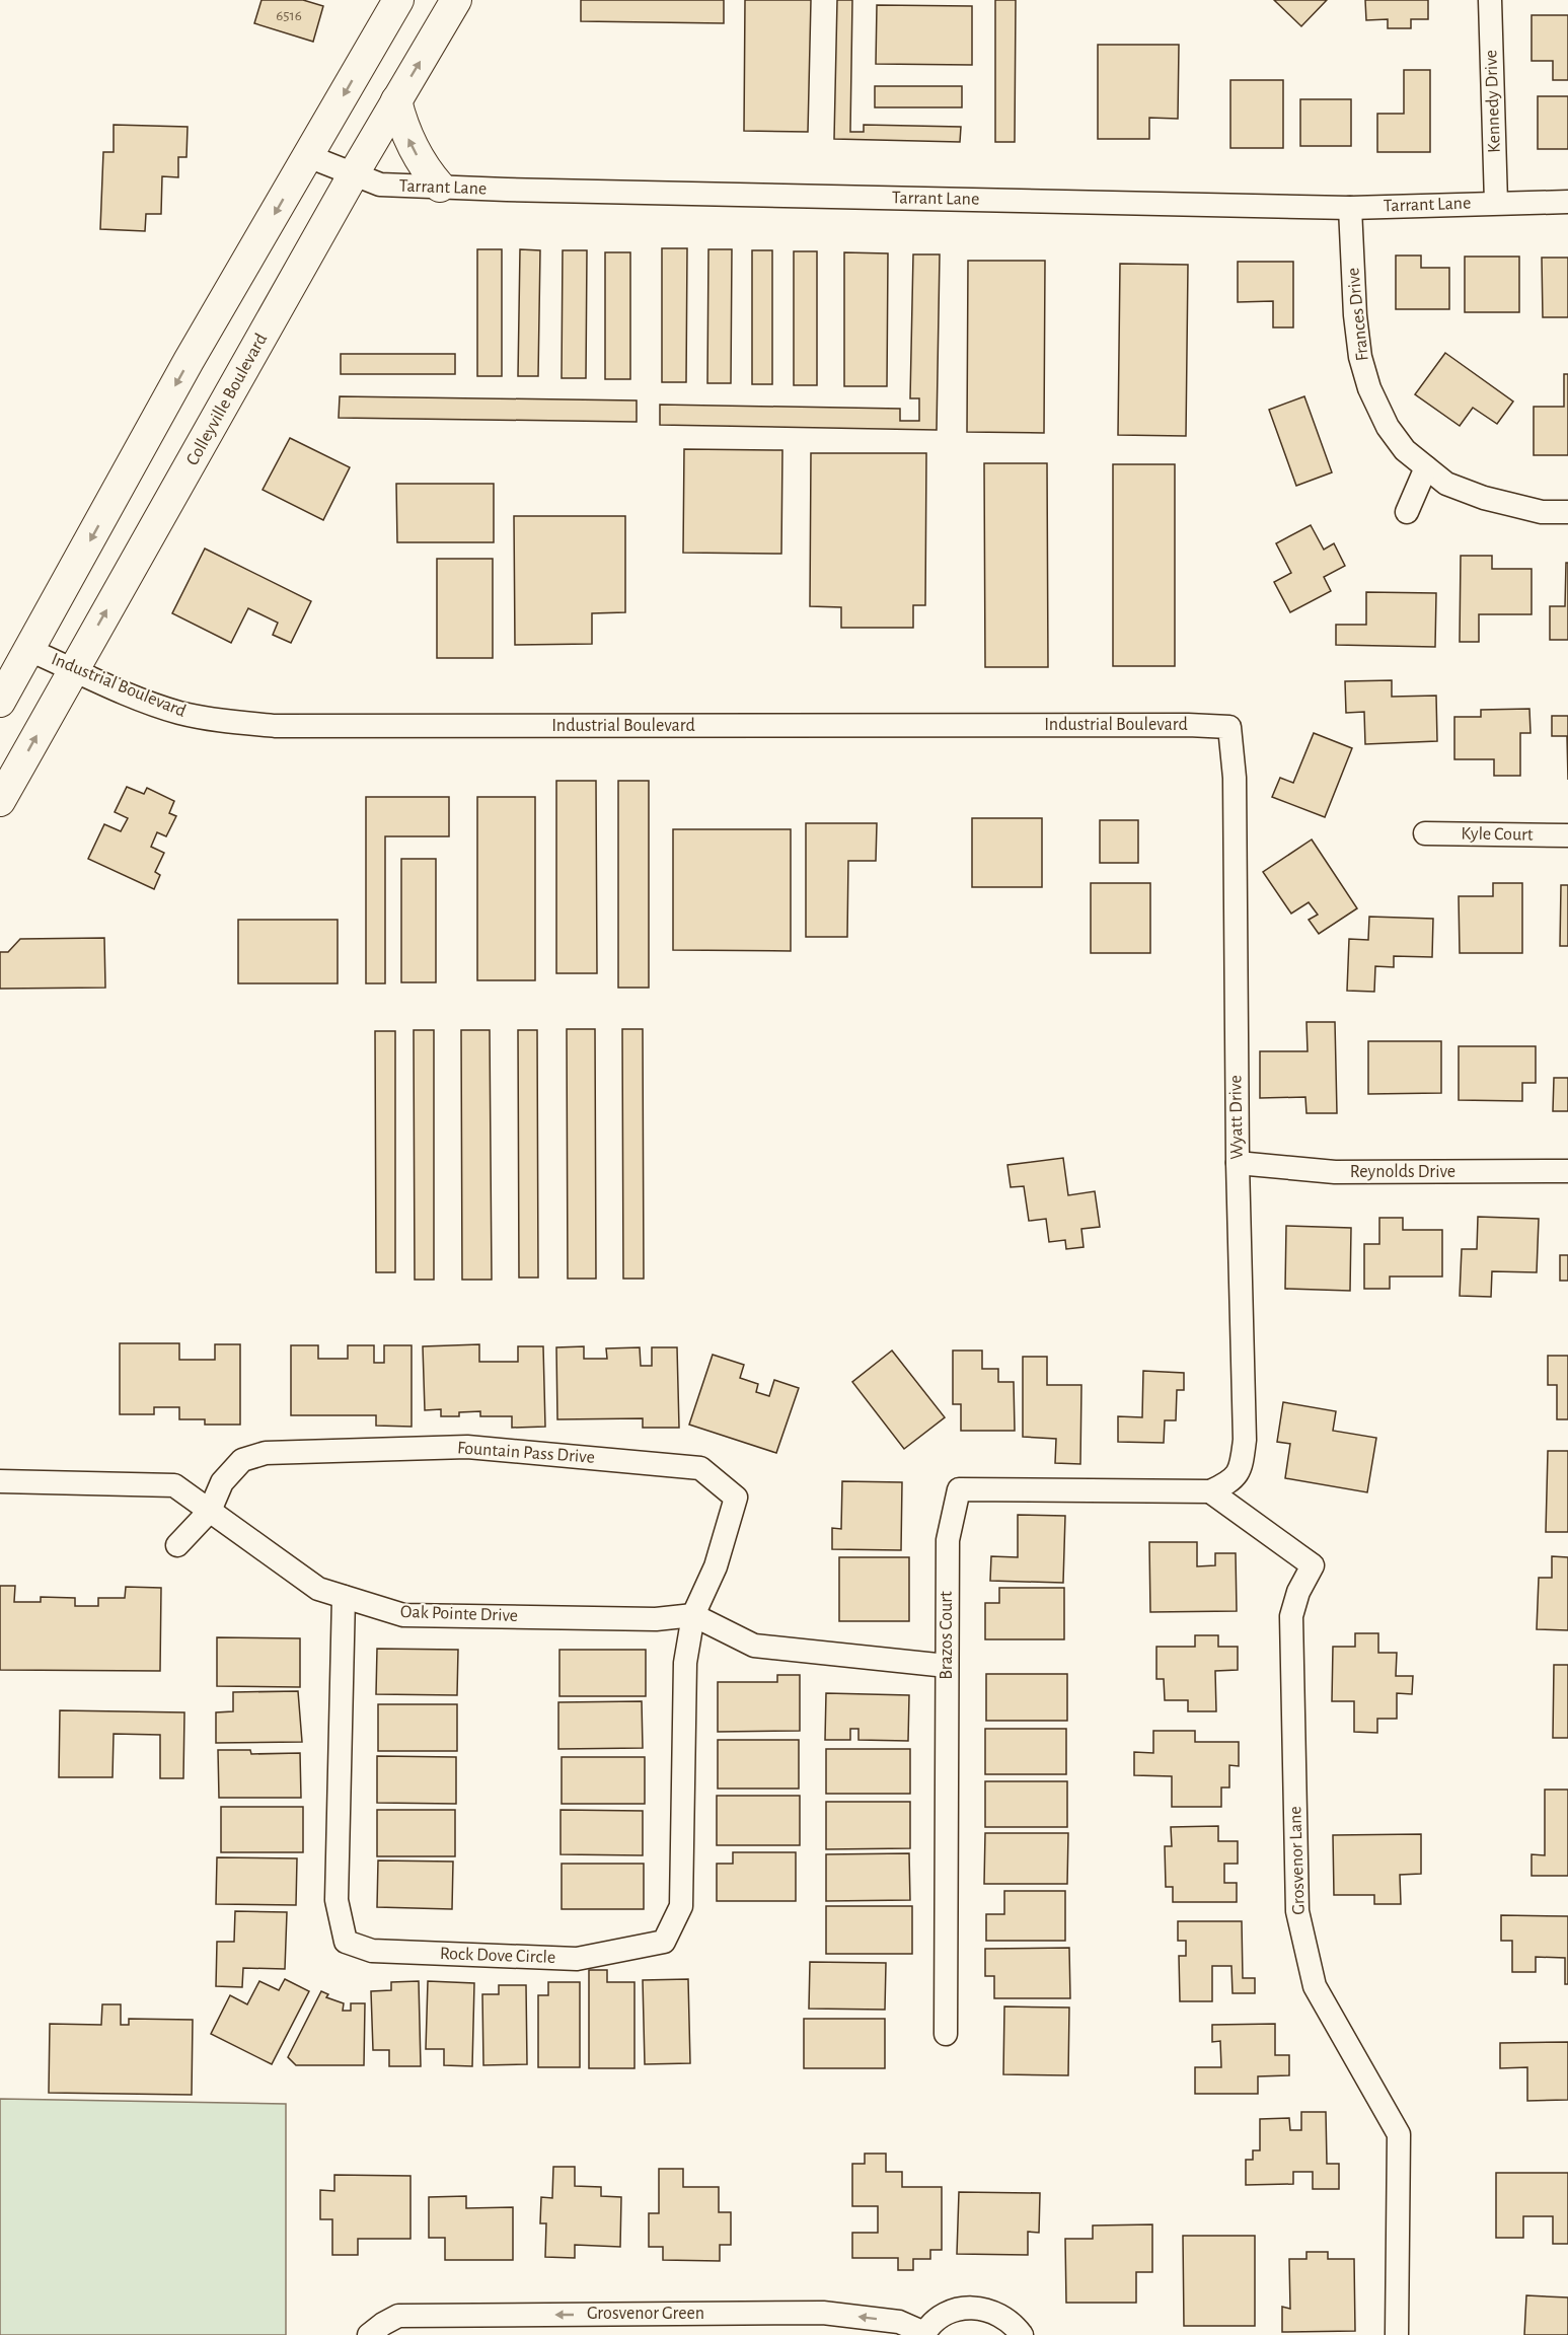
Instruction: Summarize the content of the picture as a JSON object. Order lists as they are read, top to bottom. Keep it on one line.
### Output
{"streets":{"main road":["Colleyville Boulevard"],"street":["Kennedy Drive","Tarrant Lane","Frances Drive","Industrial Boulevard","Kyle Court","Wyatt Drive","Reynolds Drive","Fountain Pass Drive","Oak Pointe Drive","Brazos Court","Grosvenor Lane","Rock Dove Circle","Grosvenor Green"]},"crossings":[["Kennedy Drive","Tarrant Lane"],["Tarrant Lane","Frances Drive"],["Tarrant Lane","Colleyville Boulevard"],["Colleyville Boulevard","Industrial Boulevard"],["Industrial Boulevard","Wyatt Drive"],["Wyatt Drive","Reynolds Drive"],["Wyatt Drive","Brazos Court"],["Wyatt Drive","Grosvenor Lane"],["Fountain Pass Drive","Oak Pointe Drive"],["Fountain Pass Drive","Rock Dove Circle"],["Oak Pointe Drive","Rock Dove Circle"],["Brazos Court","Grosvenor Lane"]],"one_way":["Grosvenor Green"],"house_numbers":["6516"]}
